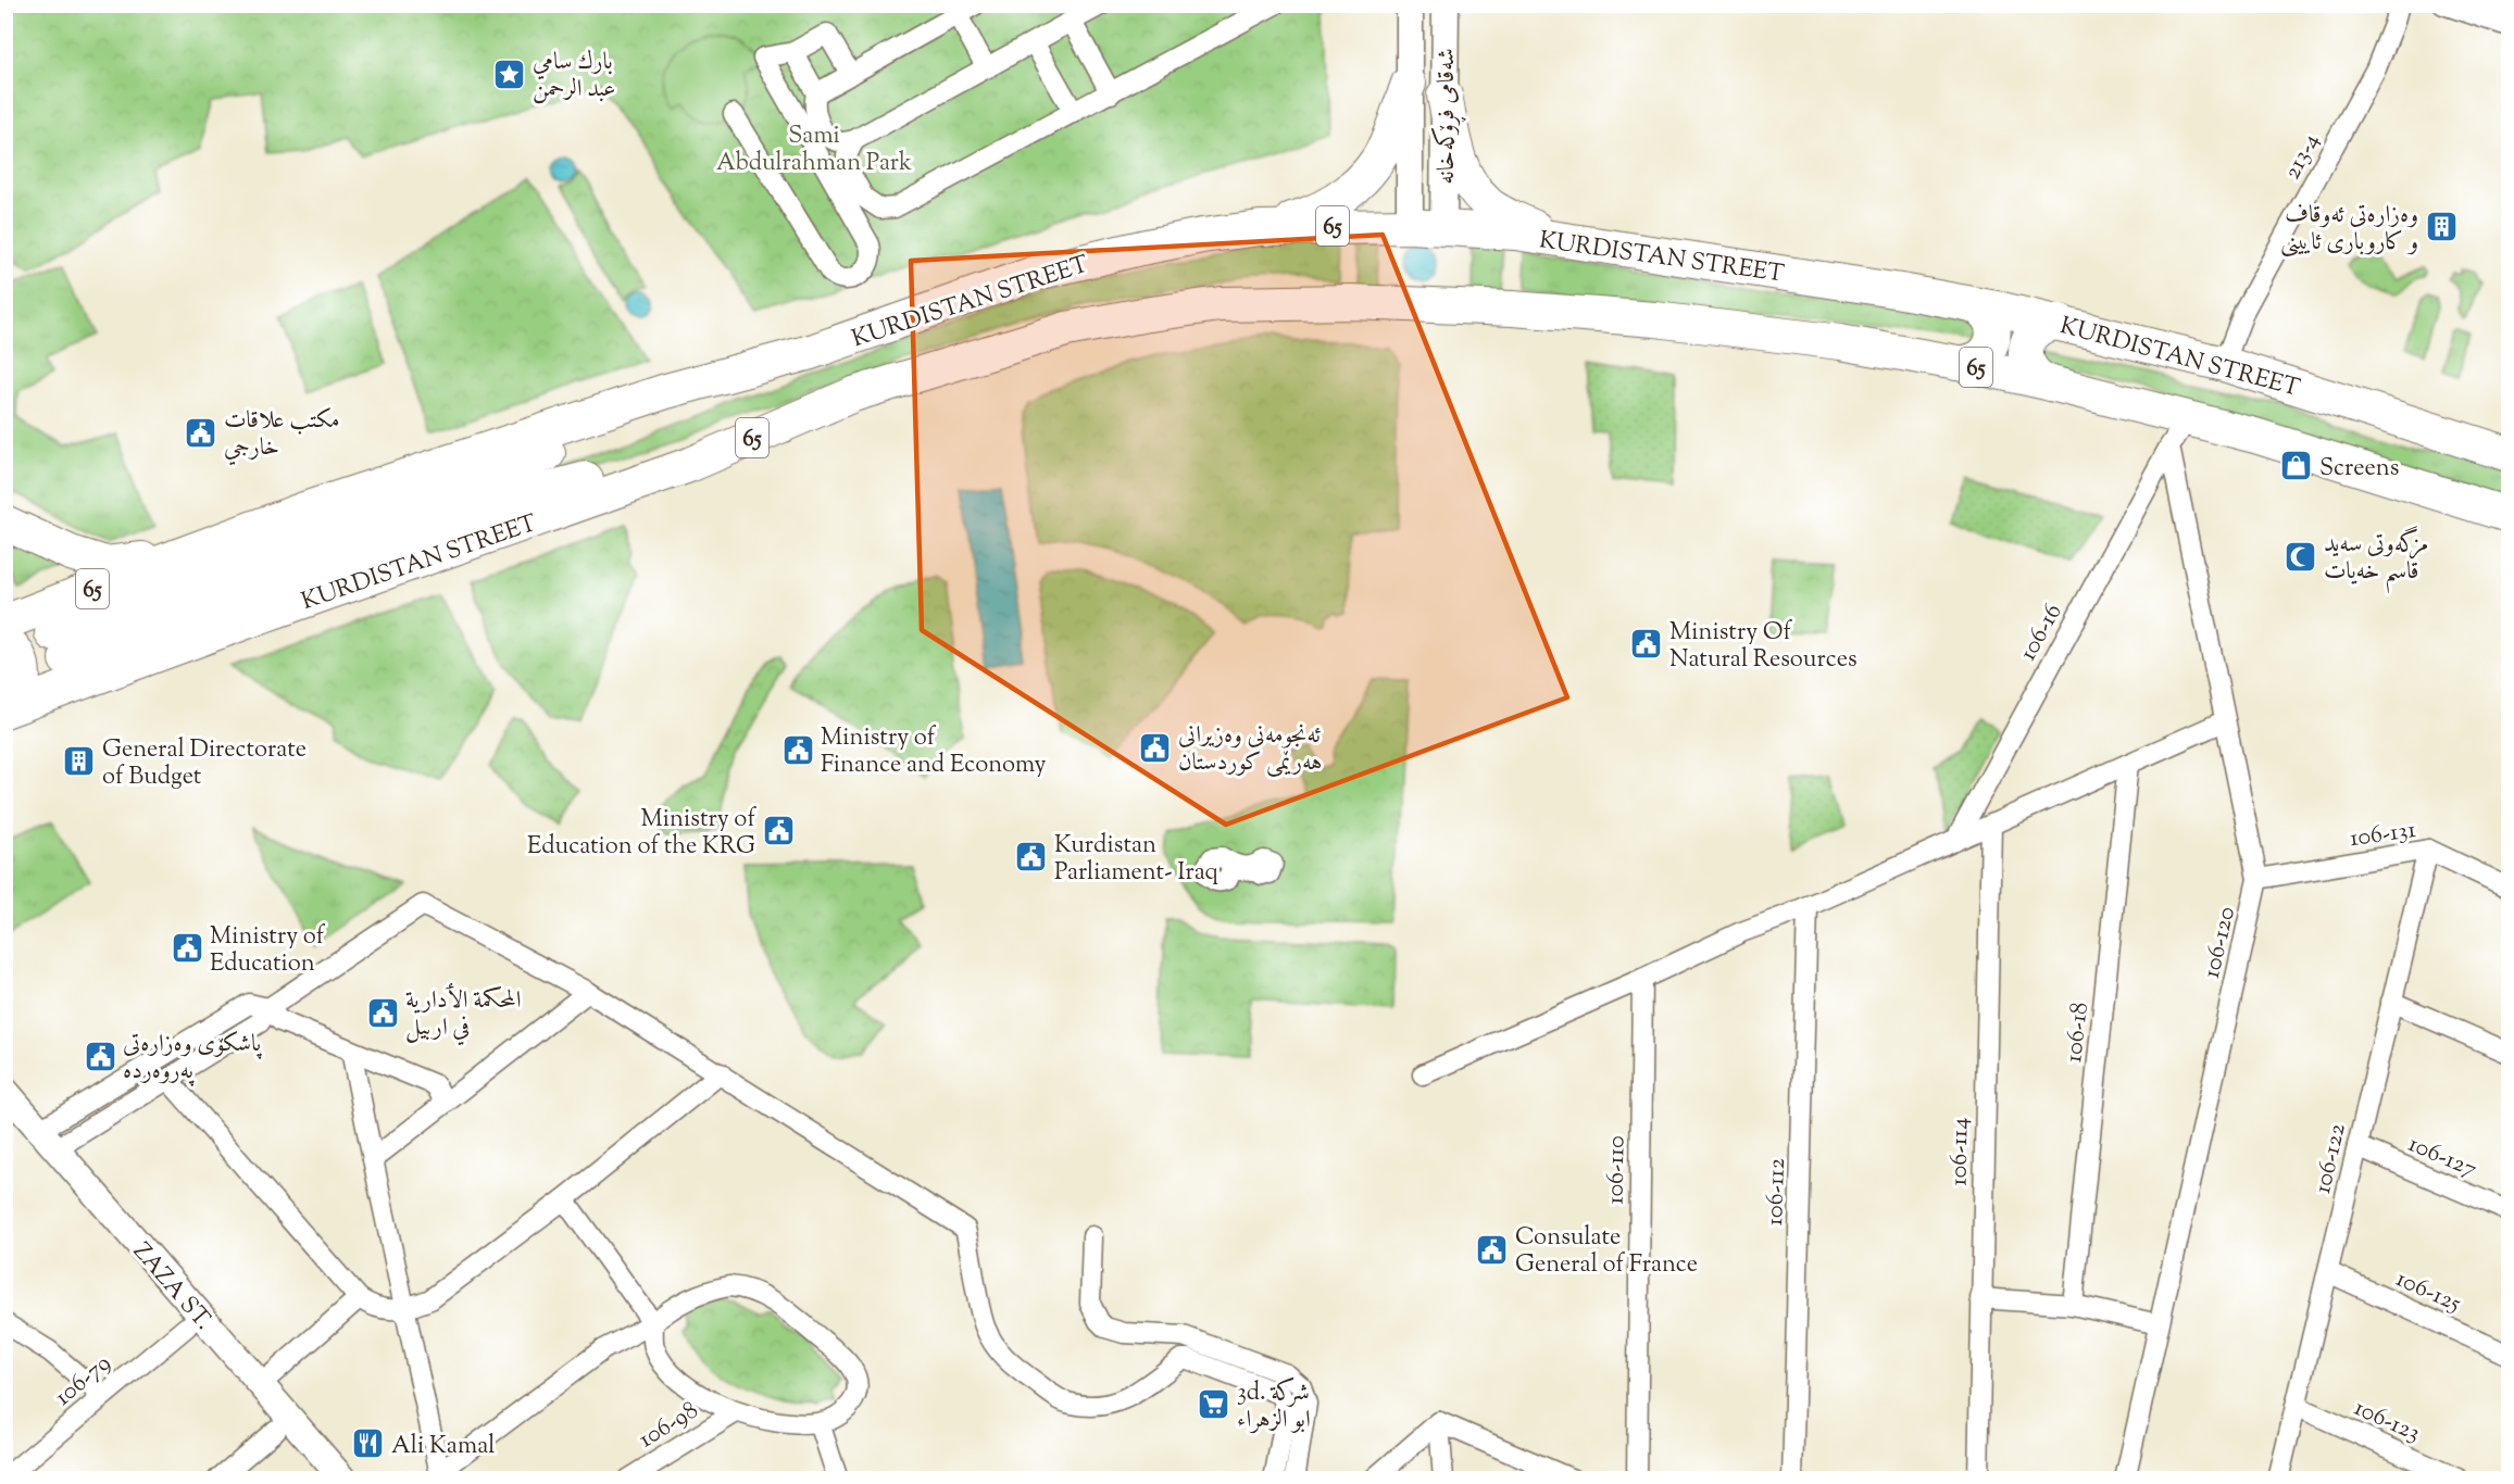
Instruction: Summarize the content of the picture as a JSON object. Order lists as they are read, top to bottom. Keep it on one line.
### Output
{"streets":{"highway":["65","KURDISTAN STREET"],"street":["شەقامی فڕۆکەخانە","213-4","106-16","106-131","106-120","106-18","106-114","106-127","106-122","106-110","106-112","ZAZA ST.","106-125","106-79","106-123","106-98"]},"crossings":[["شەقامی فڕۆکەخانە","KURDISTAN STREET"],["213-4","KURDISTAN STREET"],["106-16","106-120"],["106-131","106-120"],["106-131","106-122"],["106-127","106-122"],["106-122","106-125"],["106-122","106-123"],["ZAZA ST.","106-79"]],"parks":["Sami Abdulrahman Park"],"places":{"place":["بارك سامي عبد الرحمن"],"building":["وەزارەتی ئەوقاف و کاروباری ئایینی","General Directorate of Budget"],"public building":["مكتب علاقات خارجي","Ministry Of Natural Resources","ئەنجومەنی وەزیرانی هەرێمی کوردستان","Ministry of Finance and Economy","Ministry of Education of the KRG","Kurdistan Parliament- Iraq","Ministry of Education","المحكمة الٲدارية في اربيل","پاشکۆی وەزارەتی پەروەردە","Consulate General of France"],"shop":["Screens"],"mosque":["مزگەوتی سەید قاسم خەیات"],"supermarket":["3d. شركة ابو الزهراء"],"restaurant":["Ali Kamal"]}}
